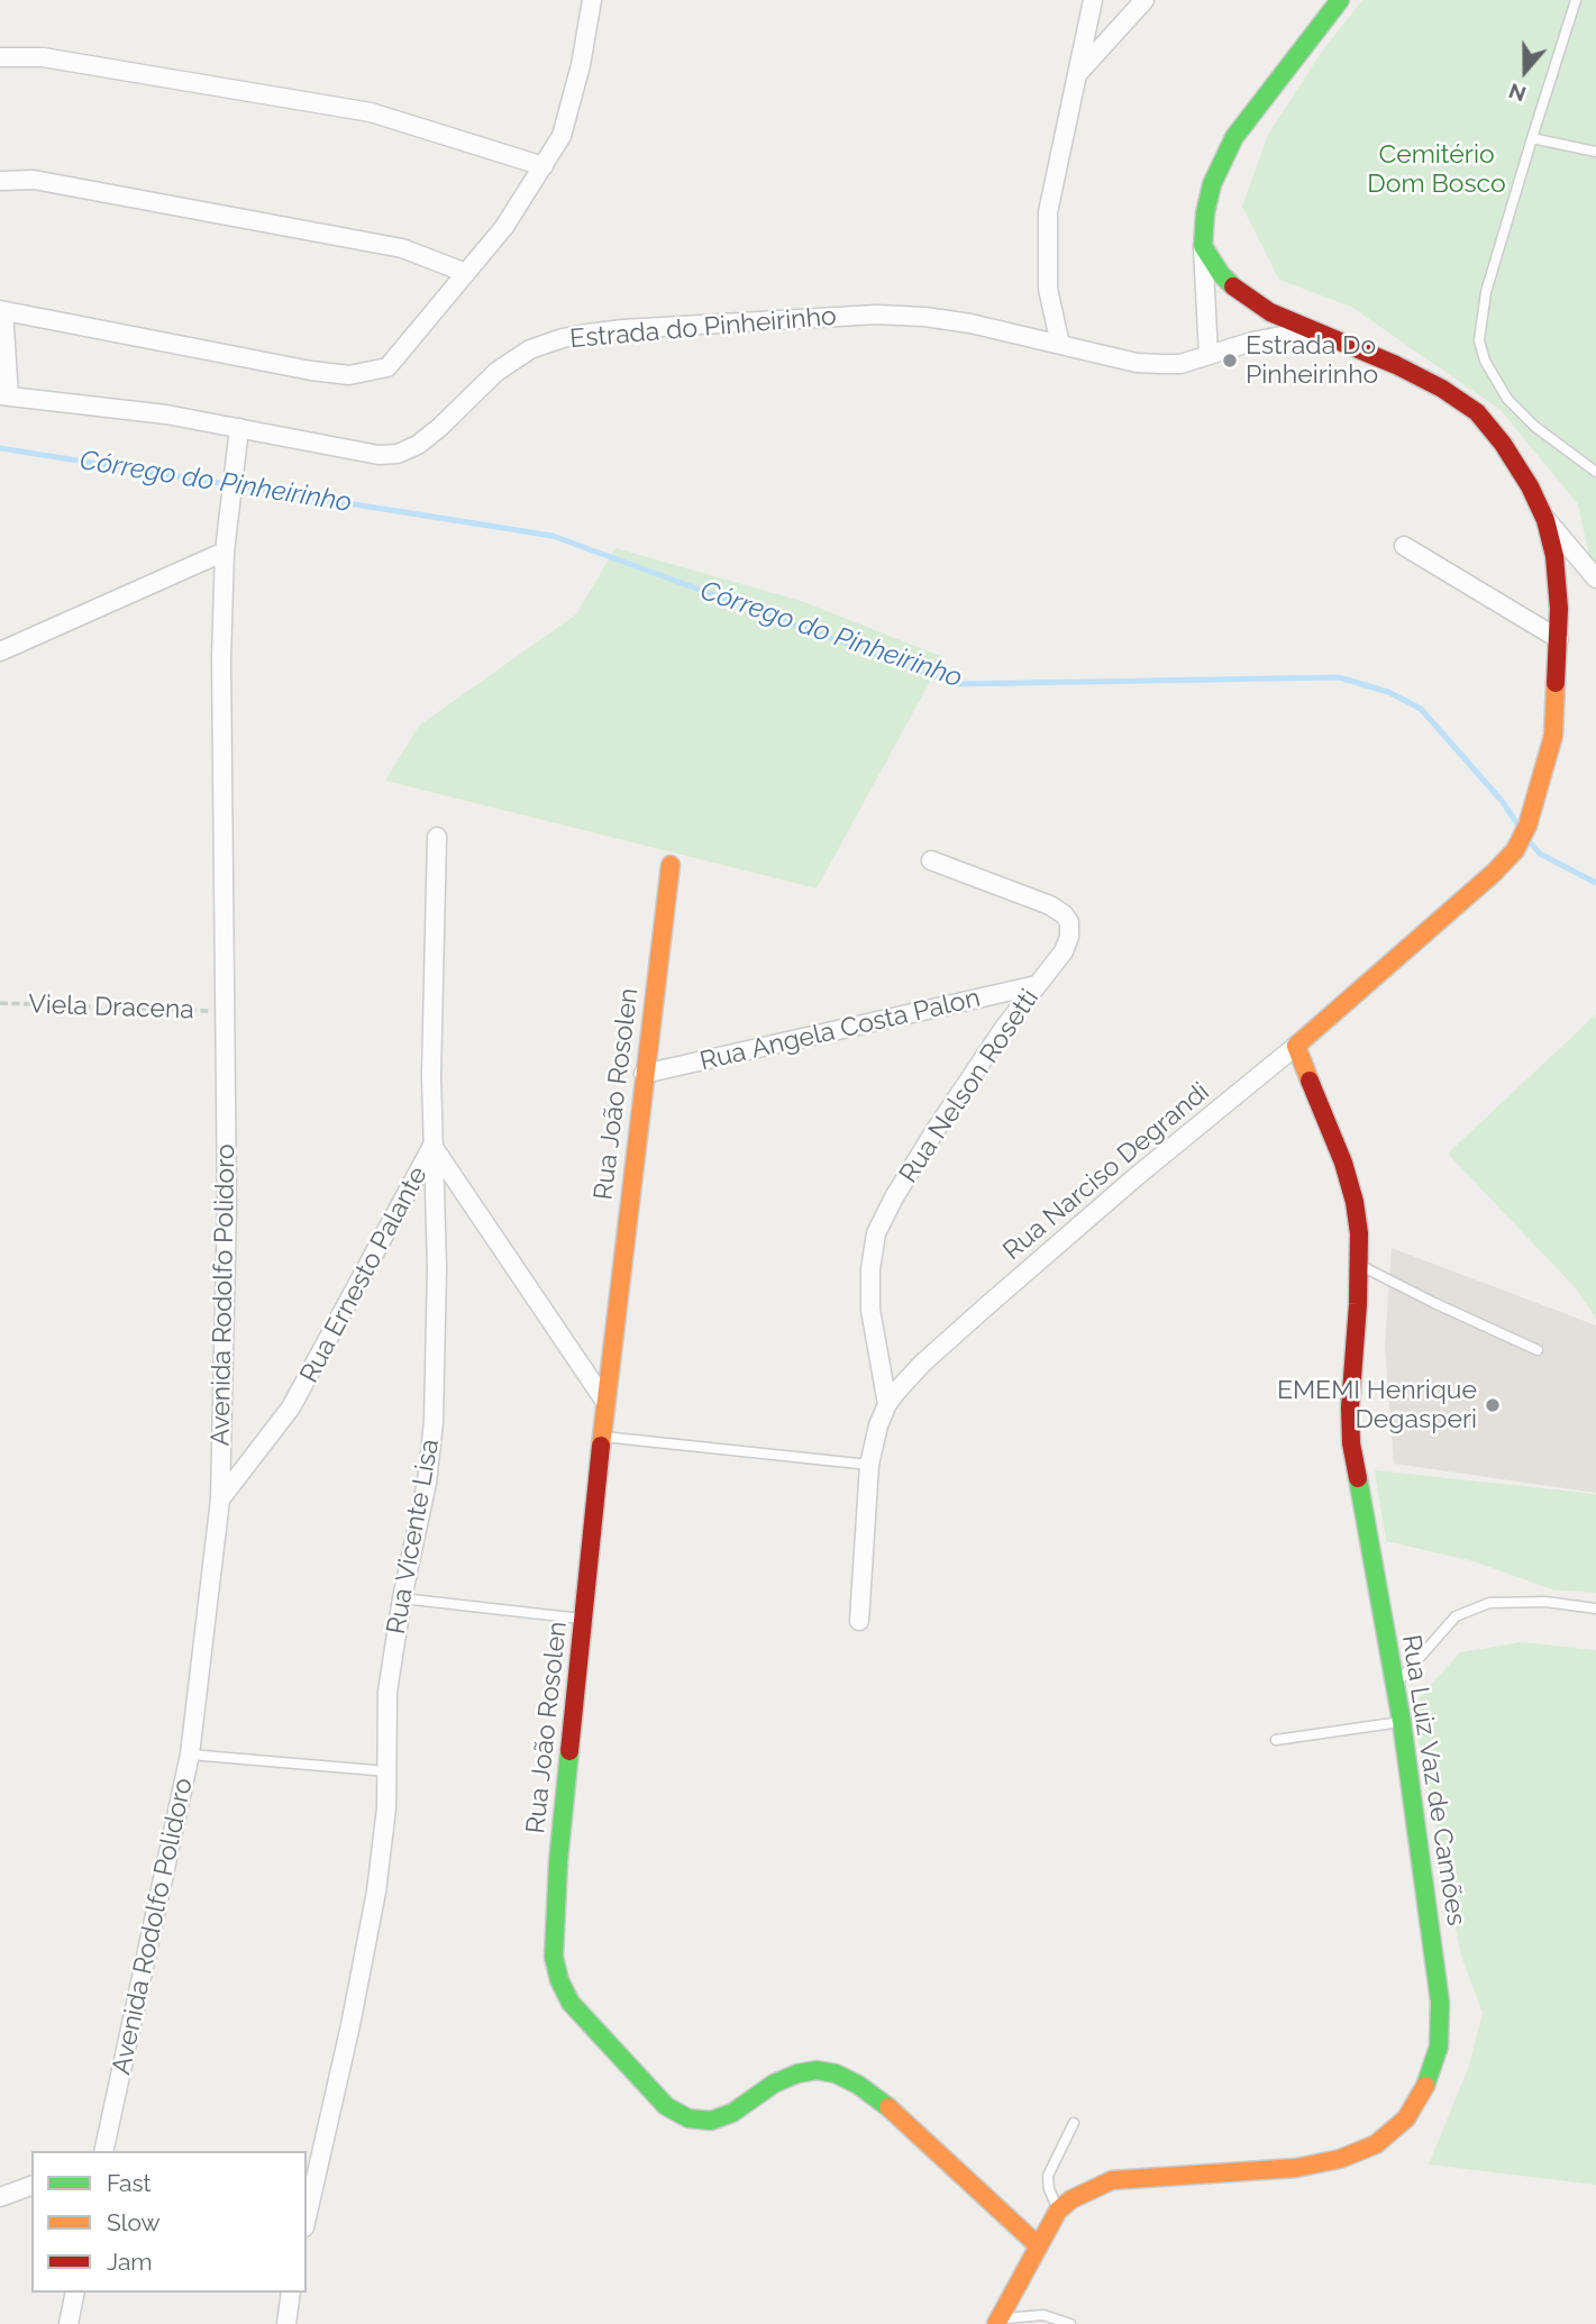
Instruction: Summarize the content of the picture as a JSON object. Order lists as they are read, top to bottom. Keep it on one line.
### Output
{"streets":{"main road":["Rua João Rosolen","Rua Narciso Degrandi","Rua Luiz Vaz de Camões"],"street":["Estrada do Pinheirinho","Rua Angela Costa Palon","Rua Nelson Rosetti","Rua Ernesto Palante","Avenida Rodolfo Polidoro","Rua Vicente Lisa"],"path":["Viela Dracena"]},"crossings":[["Estrada do Pinheirinho","Avenida Rodolfo Polidoro"],["Viela Dracena","Avenida Rodolfo Polidoro"],["Rua Angela Costa Palon","Rua Nelson Rosetti"],["Rua Angela Costa Palon","Rua João Rosolen"],["Rua Nelson Rosetti","Rua Narciso Degrandi"],["Rua João Rosolen","Rua Ernesto Palante"],["Rua João Rosolen","Rua Luiz Vaz de Camões"],["Rua Narciso Degrandi","Rua Luiz Vaz de Camões"],["Rua Ernesto Palante","Avenida Rodolfo Polidoro"],["Rua Ernesto Palante","Rua Vicente Lisa"]],"water":["Córrego do Pinheirinho"],"parks":["Cemitério Dom Bosco"],"places":["Estrada Do Pinheirinho","EMEMI Henrique Degasperi"],"legend":["Fast","Slow","Jam"],"north":"bottom"}
